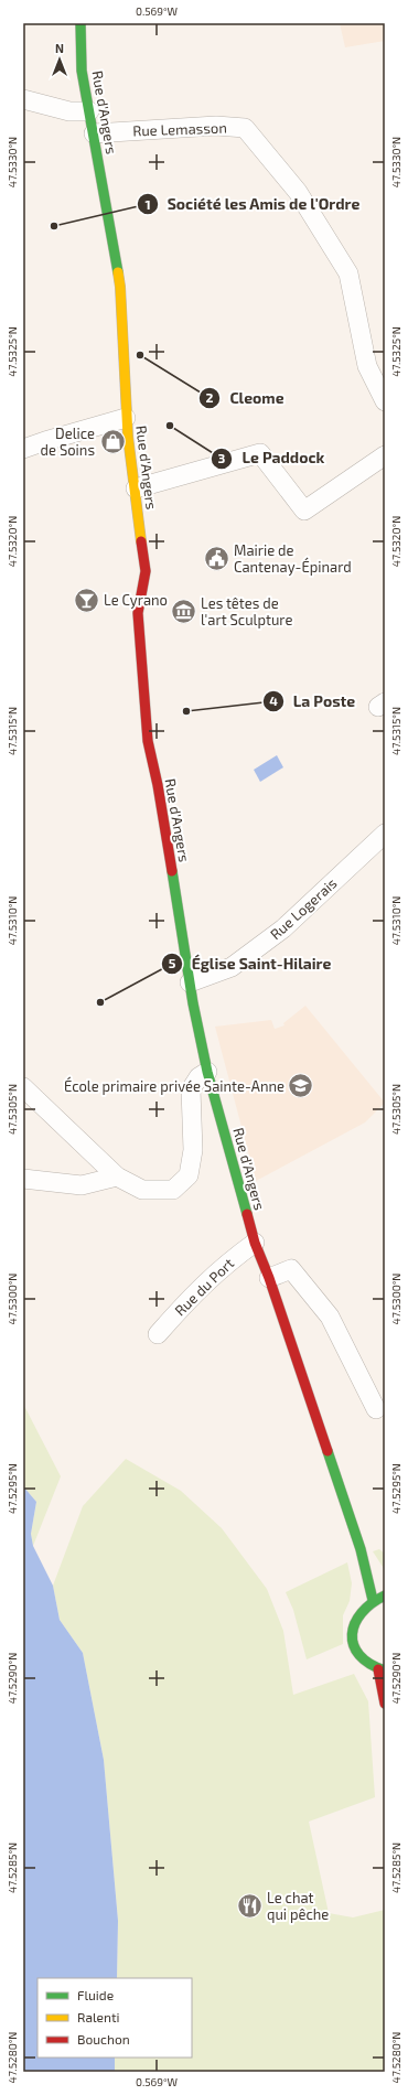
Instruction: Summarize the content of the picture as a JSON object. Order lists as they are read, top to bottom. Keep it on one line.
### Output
{"streets":{"main road":["Rue d'Angers"],"street":["Rue Lemasson","Rue Logerais","Rue du Port"]},"crossings":[["Rue d'Angers","Rue Lemasson"],["Rue d'Angers","Rue Logerais"],["Rue d'Angers","Rue du Port"]],"places":{"other":["Société les Amis de l'Ordre","Cleome","Le Paddock","La Poste","Église Saint-Hilaire"],"shop":["Delice de Soins"],"public building":["Mairie de Cantenay-Épinard"],"bar":["Le Cyrano"],"museum":["Les têtes de l'art Sculpture"],"school or university":["École primaire privée Sainte-Anne"],"restaurant":["Le chat qui pêche"]},"legend":["Fluide","Ralenti","Bouchon"],"north":"top","coordinates":["0.569°W","47.5330°N","47.5325°N","47.5320°N","47.5315°N","47.5310°N","47.5305°N","47.5300°N","47.5295°N","47.5290°N","47.5285°N","47.5280°N"]}
